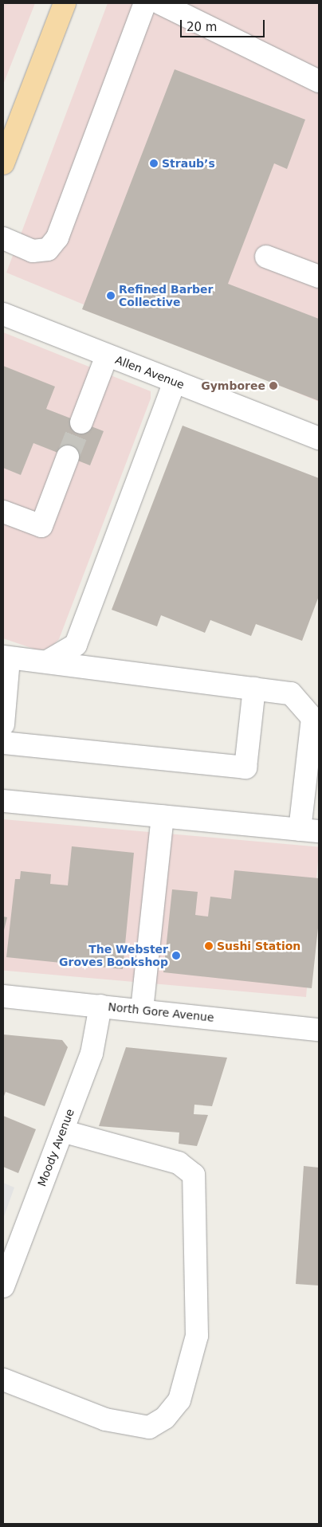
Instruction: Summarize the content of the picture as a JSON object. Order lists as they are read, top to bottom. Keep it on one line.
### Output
{"streets":{"street":["Allen Avenue","North Gore Avenue","Moody Avenue"]},"crossings":[["North Gore Avenue","Moody Avenue"]],"places":["Straub’s","Refined Barber Collective","Gymboree","Sushi Station","The Webster Groves Bookshop"],"scale_bar":"20 m"}
